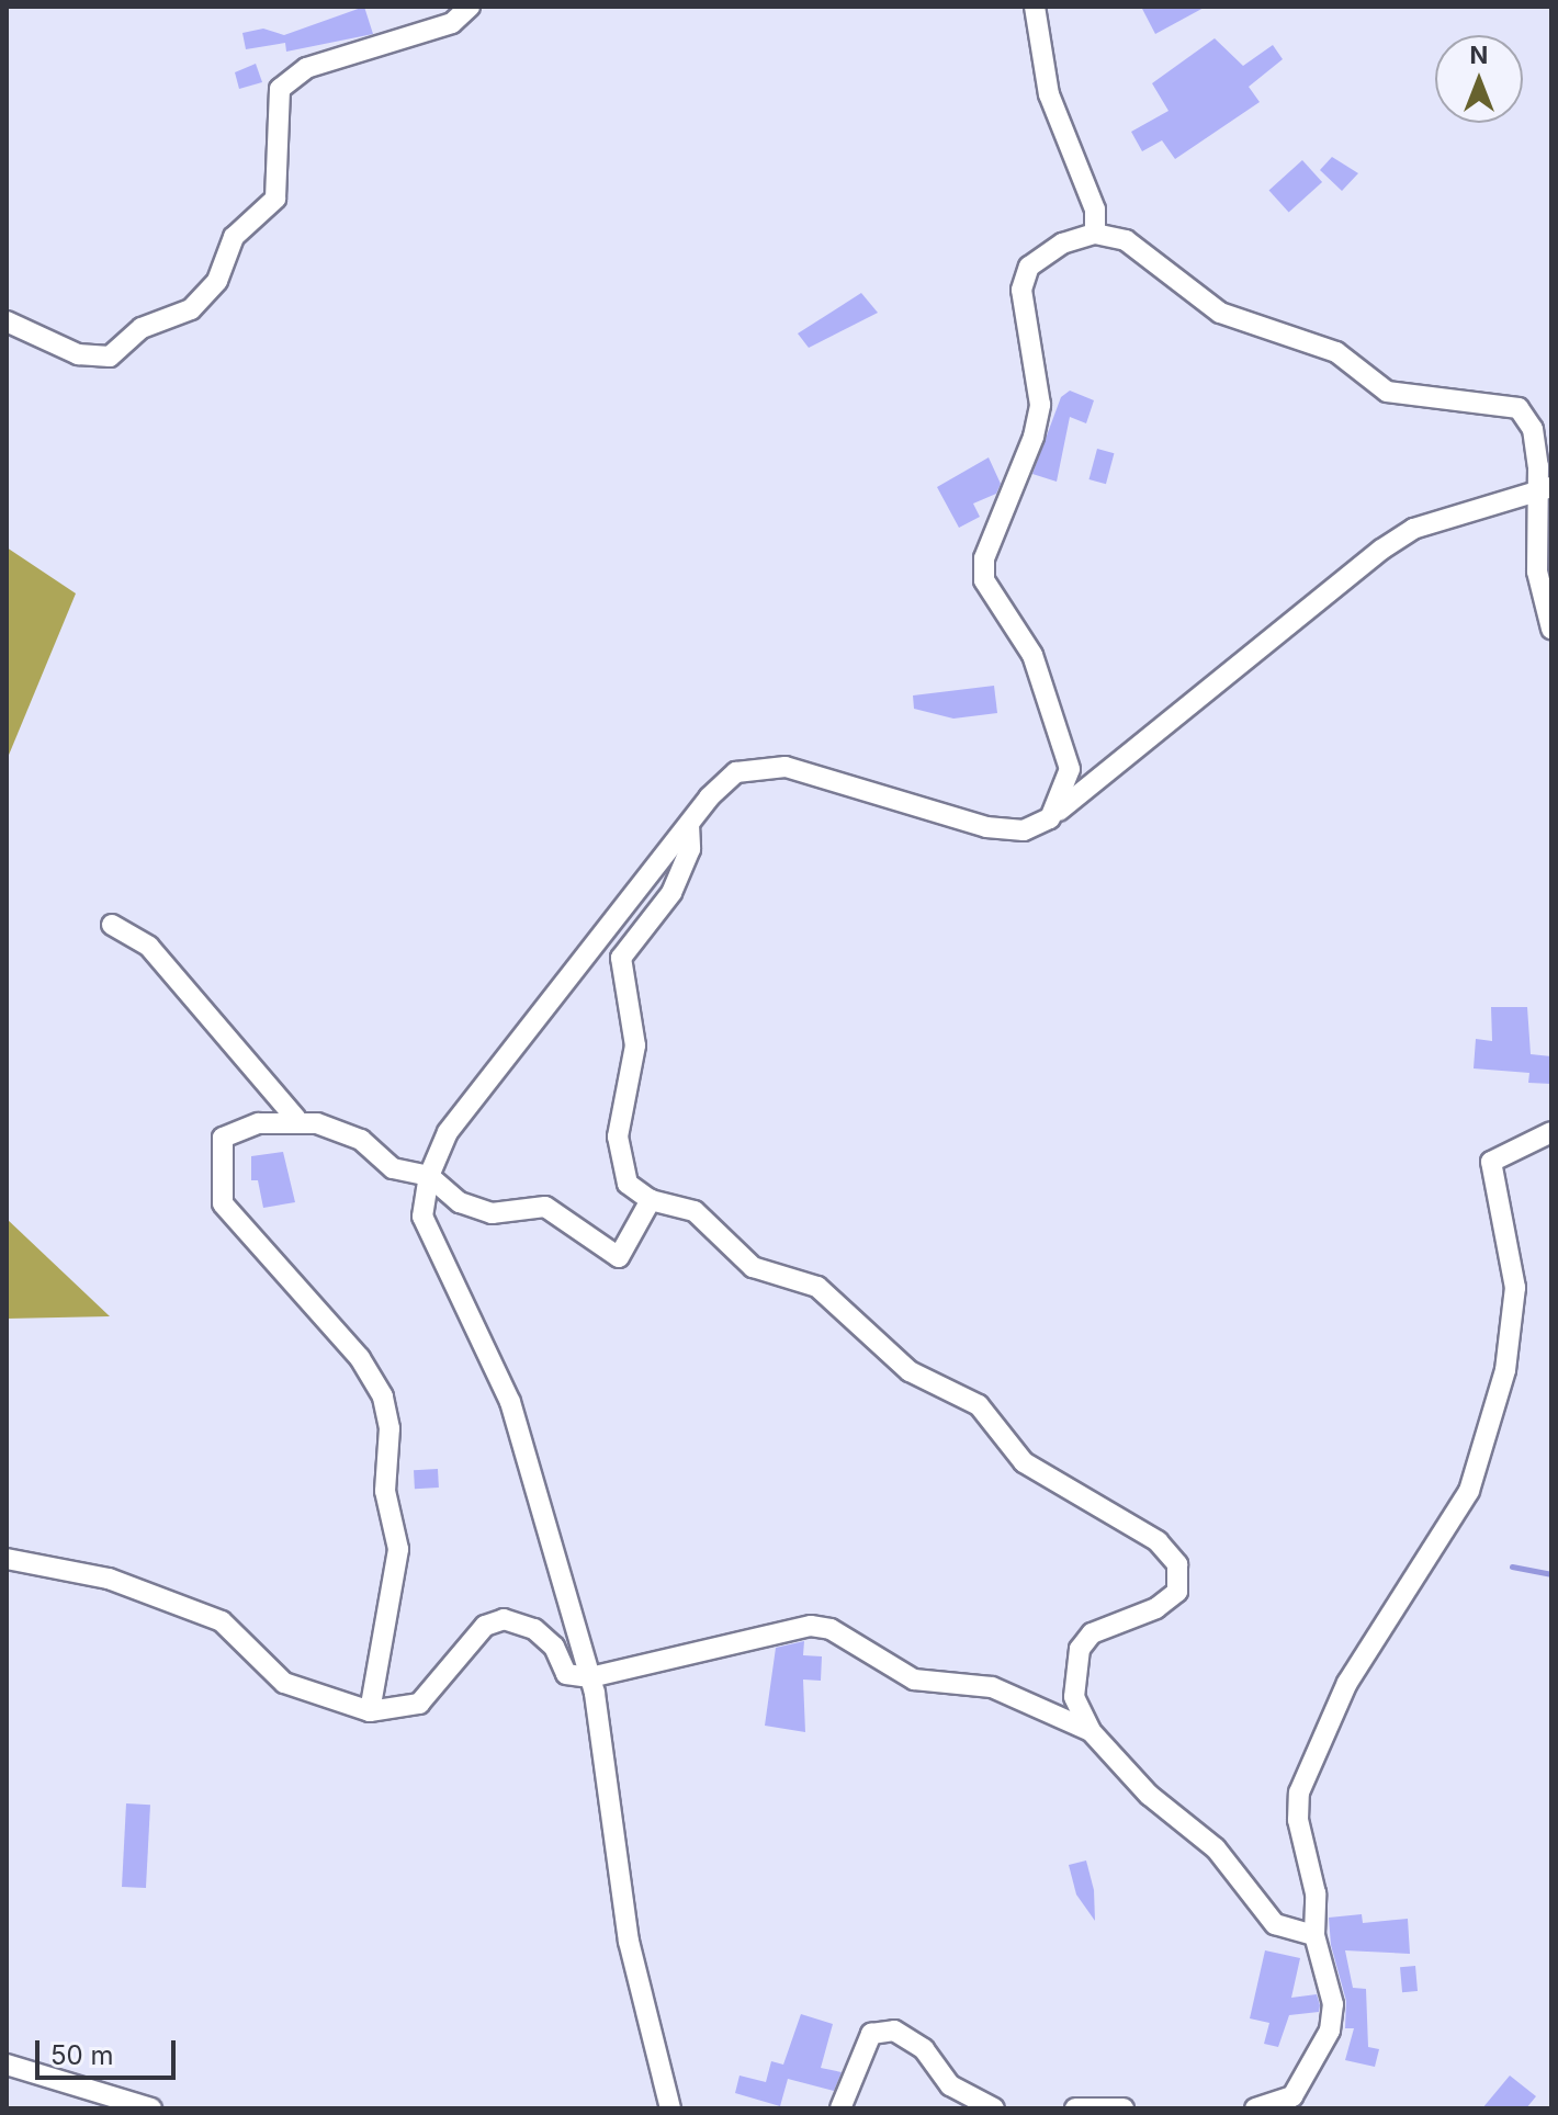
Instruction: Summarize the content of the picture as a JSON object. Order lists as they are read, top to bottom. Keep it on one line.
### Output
{"scale_bar":"50 m","north":"top"}
